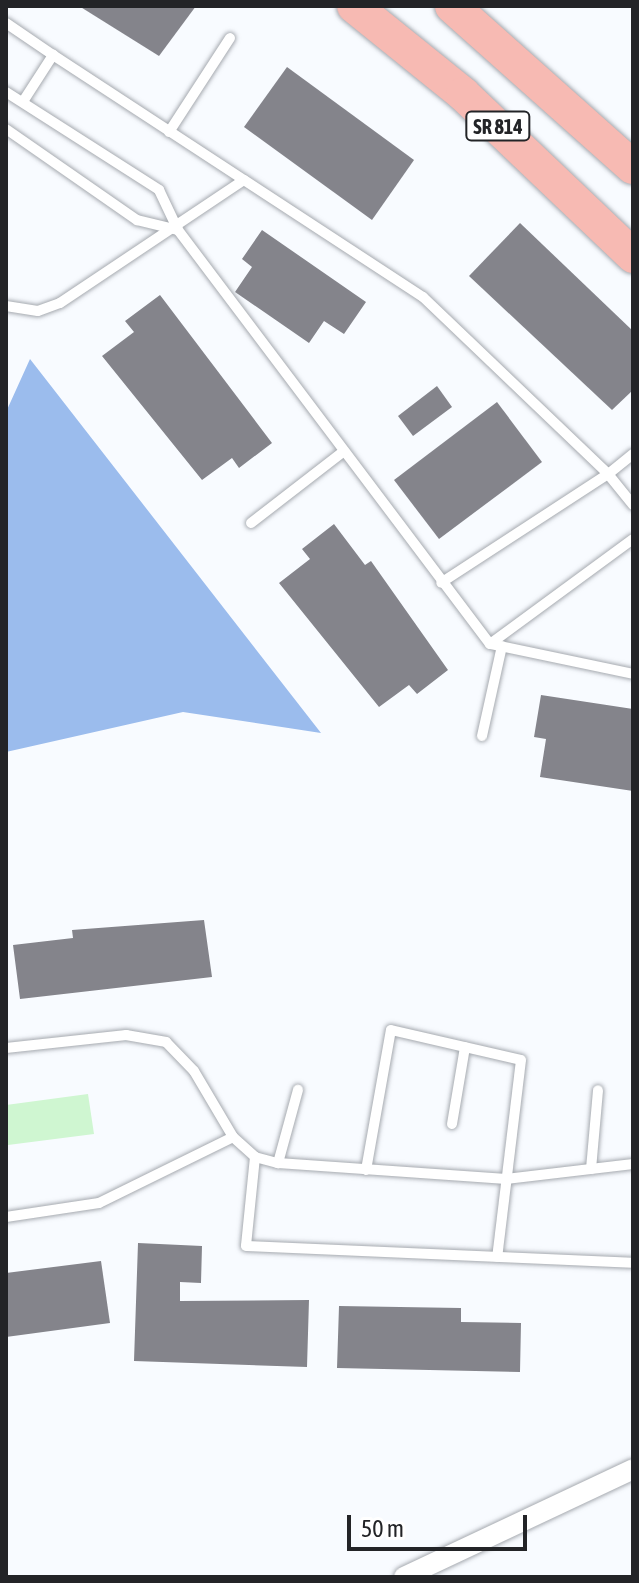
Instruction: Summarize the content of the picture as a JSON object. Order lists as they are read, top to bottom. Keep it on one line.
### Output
{"streets":{"main road":["SR 814"]},"scale_bar":"50 m"}
